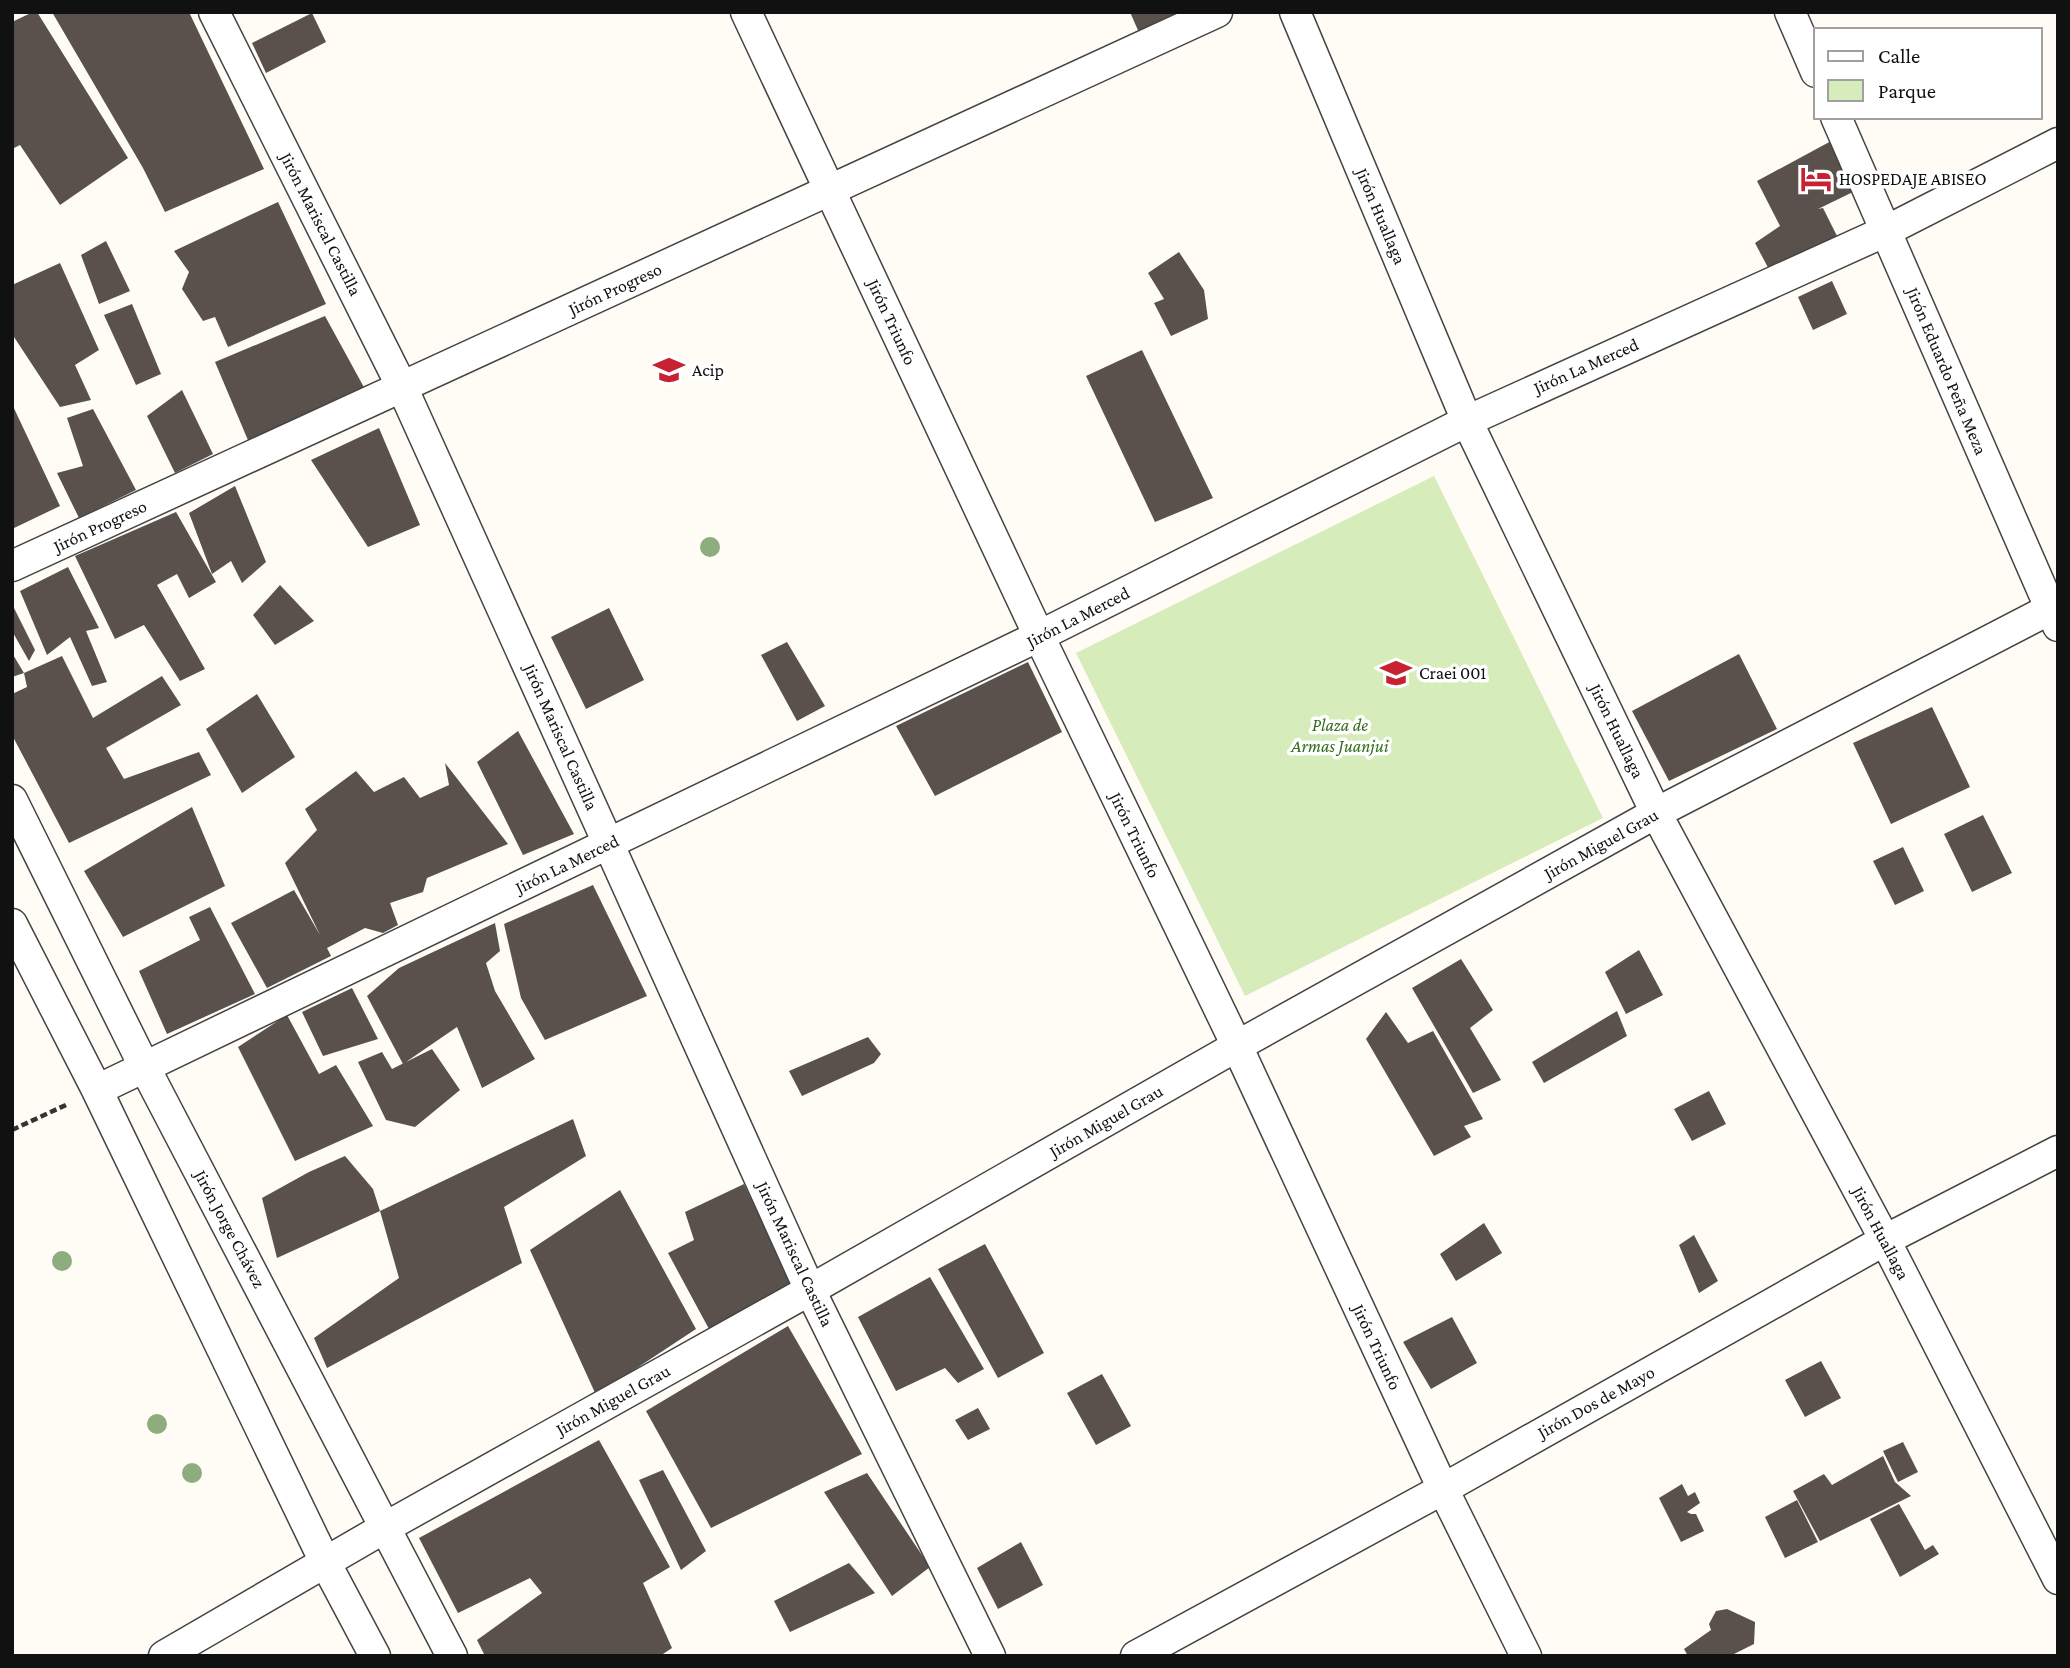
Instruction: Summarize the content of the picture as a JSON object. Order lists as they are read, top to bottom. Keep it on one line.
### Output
{"streets":{"street":["Jirón Huallaga","Jirón Mariscal Castilla","Jirón Progreso","Jirón Triunfo","Jirón La Merced","Jirón Eduardo Peña Meza","Jirón Miguel Grau","Jirón Jorge Chávez","Jirón Dos de Mayo"]},"crossings":[["Jirón Huallaga","Jirón La Merced"],["Jirón Huallaga","Jirón Miguel Grau"],["Jirón Huallaga","Jirón Dos de Mayo"],["Jirón Mariscal Castilla","Jirón Progreso"],["Jirón Mariscal Castilla","Jirón La Merced"],["Jirón Mariscal Castilla","Jirón Miguel Grau"],["Jirón Progreso","Jirón Triunfo"],["Jirón Triunfo","Jirón La Merced"],["Jirón Triunfo","Jirón Miguel Grau"],["Jirón Triunfo","Jirón Dos de Mayo"],["Jirón La Merced","Jirón Eduardo Peña Meza"],["Jirón La Merced","Jirón Jorge Chávez"],["Jirón Eduardo Peña Meza","Jirón Miguel Grau"],["Jirón Miguel Grau","Jirón Jorge Chávez"]],"parks":["Plaza de Armas Juanjui"],"places":{"hotel":["HOSPEDAJE ABISEO"],"school or university":["Acip","Craei 001"]},"legend":["Calle","Parque"]}
